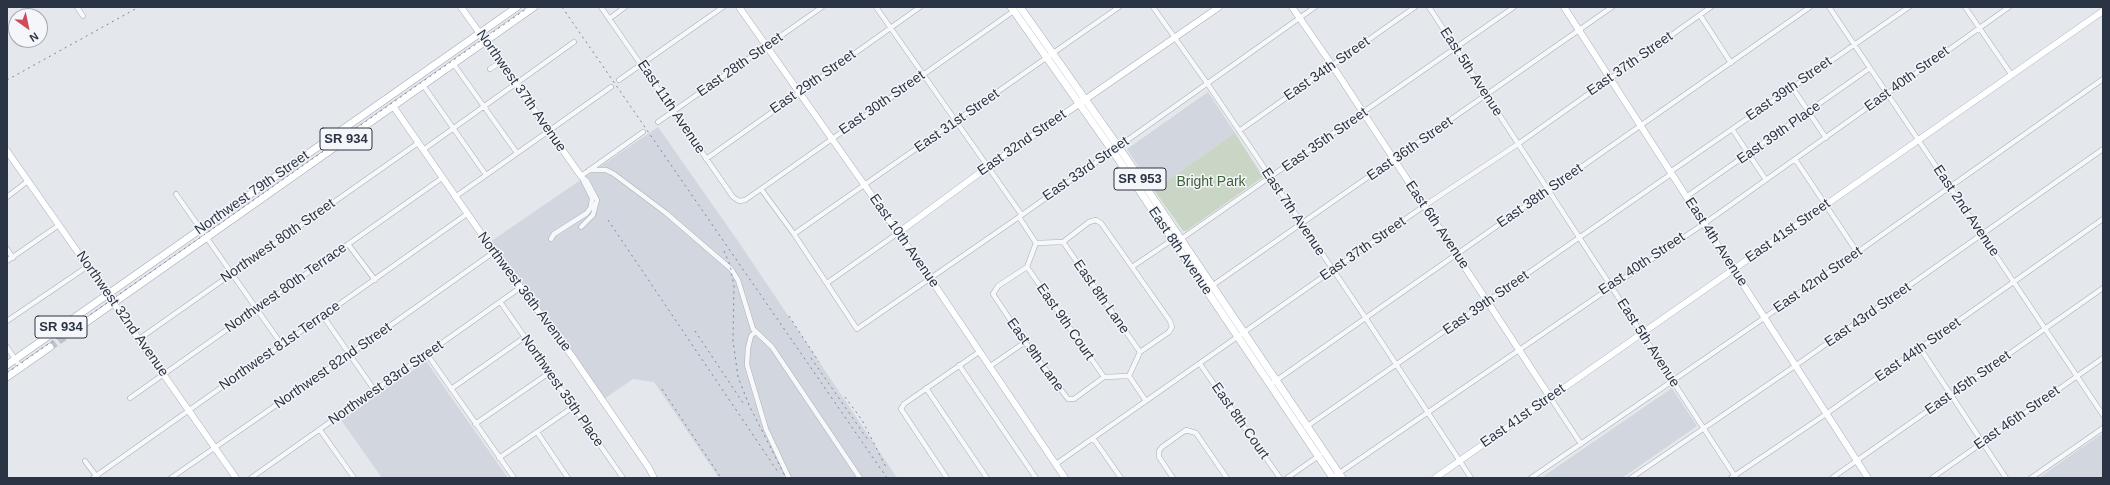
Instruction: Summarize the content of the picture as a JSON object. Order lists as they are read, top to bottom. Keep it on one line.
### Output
{"streets":{"main road":["SR 934","SR 953","Northwest 79th Street","East 8th Avenue"],"street":["East 37th Street","East 28th Street","East 34th Street","East 5th Avenue","East 40th Street","East 29th Street","East 39th Street","Northwest 37th Avenue","East 30th Street","East 11th Avenue","East 31st Street","East 39th Place","East 35th Street","East 32nd Street","East 36th Street","East 33rd Street","East 38th Street","East 2nd Avenue","East 7th Avenue","East 6th Avenue","East 41st Street","Northwest 80th Street","East 10th Avenue","East 4th Avenue","East 42nd Street","Northwest 80th Terrace","Northwest 36th Avenue","East 8th Lane","Northwest 32nd Avenue","East 43rd Street","East 9th Court","Northwest 81st Terrace","East 44th Street","East 9th Lane","Northwest 82nd Street","Northwest 83rd Street","East 45th Street","Northwest 35th Place","East 46th Street","East 8th Court"]},"crossings":[["East 37th Street","East 5th Avenue"],["East 37th Street","East 7th Avenue"],["East 37th Street","East 6th Avenue"],["East 37th Street","East 10th Avenue"],["East 37th Street","East 4th Avenue"],["East 37th Street","East 8th Avenue"],["East 37th Street","East 8th Court"],["East 28th Street","East 11th Avenue"],["East 28th Street","East 10th Avenue"],["East 34th Street","East 7th Avenue"],["East 34th Street","East 6th Avenue"],["East 5th Avenue","East 40th Street"],["East 5th Avenue","East 39th Street"],["East 5th Avenue","East 35th Street"],["East 5th Avenue","East 36th Street"],["East 5th Avenue","East 38th Street"],["East 5th Avenue","East 41st Street"],["East 5th Avenue","East 42nd Street"],["East 5th Avenue","East 43rd Street"],["East 5th Avenue","East 44th Street"],["East 40th Street","East 2nd Avenue"],["East 40th Street","East 7th Avenue"],["East 40th Street","East 6th Avenue"],["East 40th Street","East 4th Avenue"],["East 40th Street","East 8th Avenue"],["East 29th Street","East 11th Avenue"],["East 29th Street","East 10th Avenue"],["East 39th Street","East 2nd Avenue"],["East 39th Street","East 7th Avenue"],["East 39th Street","East 6th Avenue"],["East 39th Street","East 4th Avenue"],["East 39th Street","East 8th Avenue"],["Northwest 37th Avenue","Northwest 79th Street"],["East 30th Street","East 11th Avenue"],["East 30th Street","East 10th Avenue"],["East 30th Street","East 8th Avenue"],["East 31st Street","East 10th Avenue"],["East 31st Street","East 8th Avenue"],["East 39th Place","East 2nd Avenue"],["East 39th Place","East 4th Avenue"],["East 35th Street","East 7th Avenue"],["East 35th Street","East 6th Avenue"],["East 35th Street","East 8th Avenue"],["East 32nd Street","East 33rd Street"],["East 32nd Street","East 7th Avenue"],["East 32nd Street","East 10th Avenue"],["East 32nd Street","East 8th Avenue"],["East 36th Street","East 7th Avenue"],["East 36th Street","East 6th Avenue"],["East 36th Street","East 4th Avenue"],["East 36th Street","East 8th Avenue"],["East 33rd Street","East 7th Avenue"],["East 33rd Street","East 6th Avenue"],["East 33rd Street","East 10th Avenue"],["East 33rd Street","East 8th Avenue"],["Northwest 79th Street","Northwest 36th Avenue"],["Northwest 79th Street","Northwest 32nd Avenue"],["East 38th Street","East 7th Avenue"],["East 38th Street","East 6th Avenue"],["East 38th Street","East 4th Avenue"],["East 38th Street","East 8th Avenue"],["East 2nd Avenue","East 41st Street"],["East 2nd Avenue","East 42nd Street"],["East 2nd Avenue","East 43rd Street"],["East 2nd Avenue","East 44th Street"],["East 2nd Avenue","East 45th Street"],["East 2nd Avenue","East 46th Street"],["East 7th Avenue","East 41st Street"],["East 6th Avenue","East 41st Street"],["East 6th Avenue","East 42nd Street"],["East 41st Street","East 4th Avenue"],["Northwest 80th Street","Northwest 36th Avenue"],["Northwest 80th Street","Northwest 32nd Avenue"],["East 4th Avenue","East 42nd Street"],["East 4th Avenue","East 43rd Street"],["East 4th Avenue","East 44th Street"],["East 4th Avenue","East 45th Street"],["Northwest 80th Terrace","Northwest 36th Avenue"],["Northwest 80th Terrace","Northwest 32nd Avenue"],["Northwest 36th Avenue","Northwest 81st Terrace"],["Northwest 36th Avenue","Northwest 82nd Street"],["Northwest 36th Avenue","Northwest 83rd Street"],["Northwest 32nd Avenue","Northwest 81st Terrace"],["Northwest 32nd Avenue","Northwest 82nd Street"],["East 9th Court","East 9th Lane"],["Northwest 83rd Street","Northwest 35th Place"]],"parks":["Bright Park"],"north":"bottom right"}
